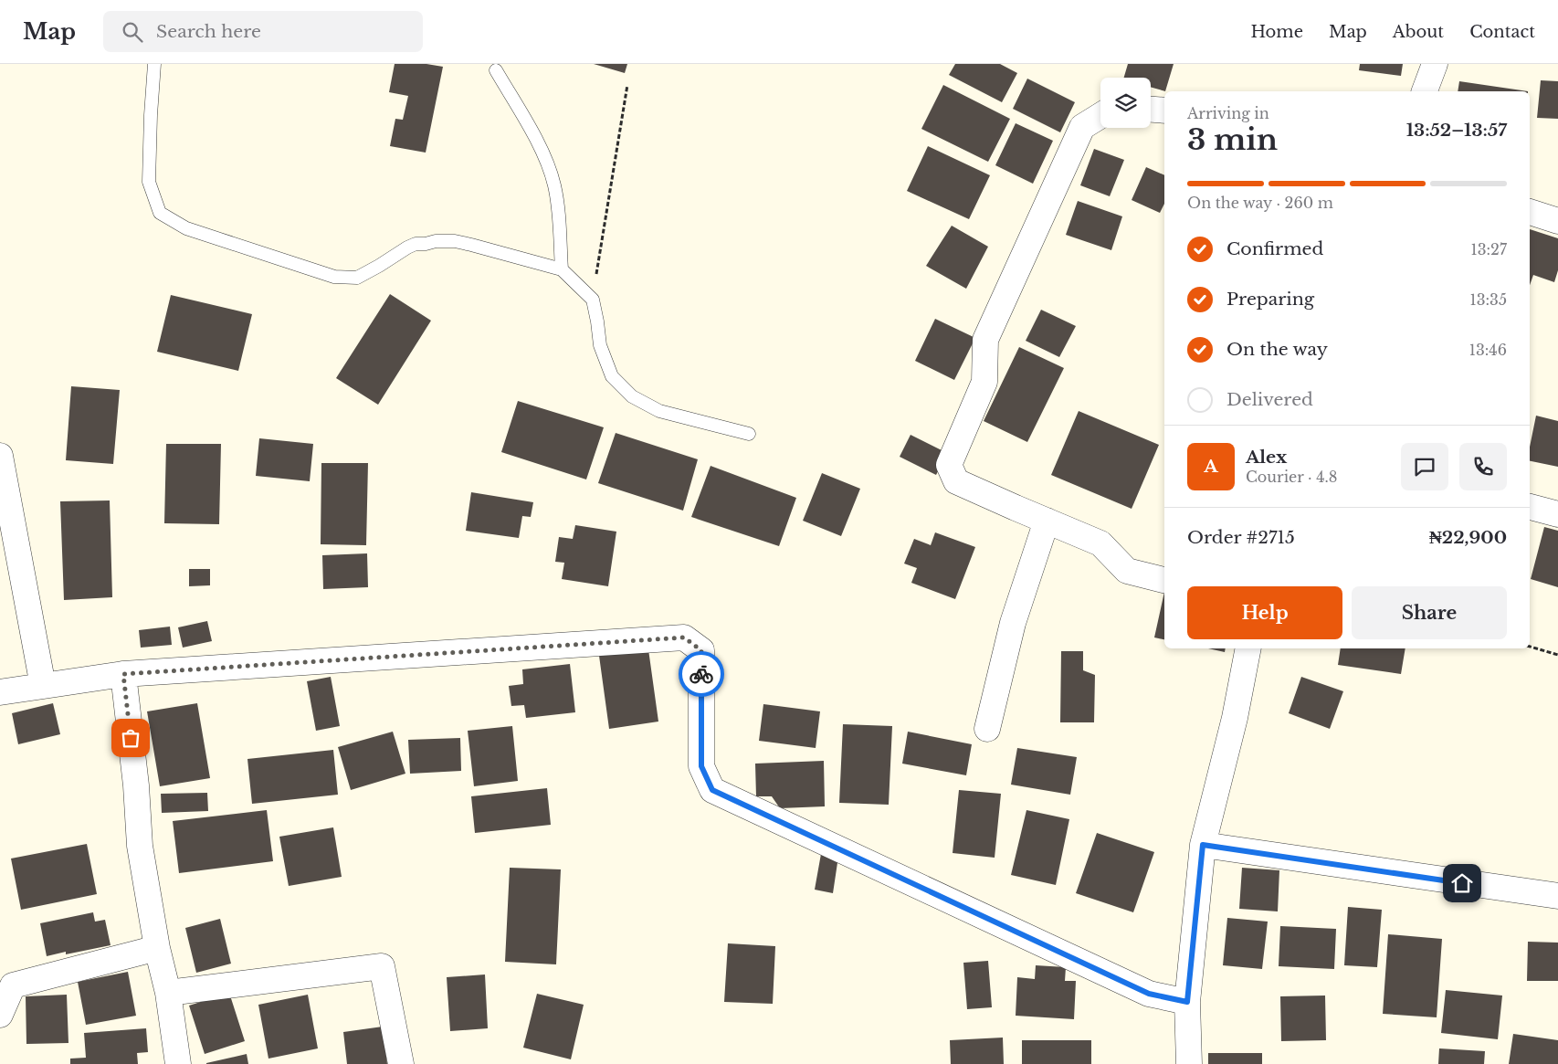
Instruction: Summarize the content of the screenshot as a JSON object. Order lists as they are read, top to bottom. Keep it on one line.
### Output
{"page":{"header":"Map","search":"Search here","nav":["Home","Map","About","Contact"],"heading":["3 min","Arriving in","13:52–13:57"],"panel":["Alex","Courier · 4.8","Order #2715","₦22,900"],"bar":"On the way · 260 m","list":[["Confirmed","13:27"],["Preparing","13:35"],["On the way","13:46"],"Delivered"],"round":"A","buttons":["Help","Share"]}}
